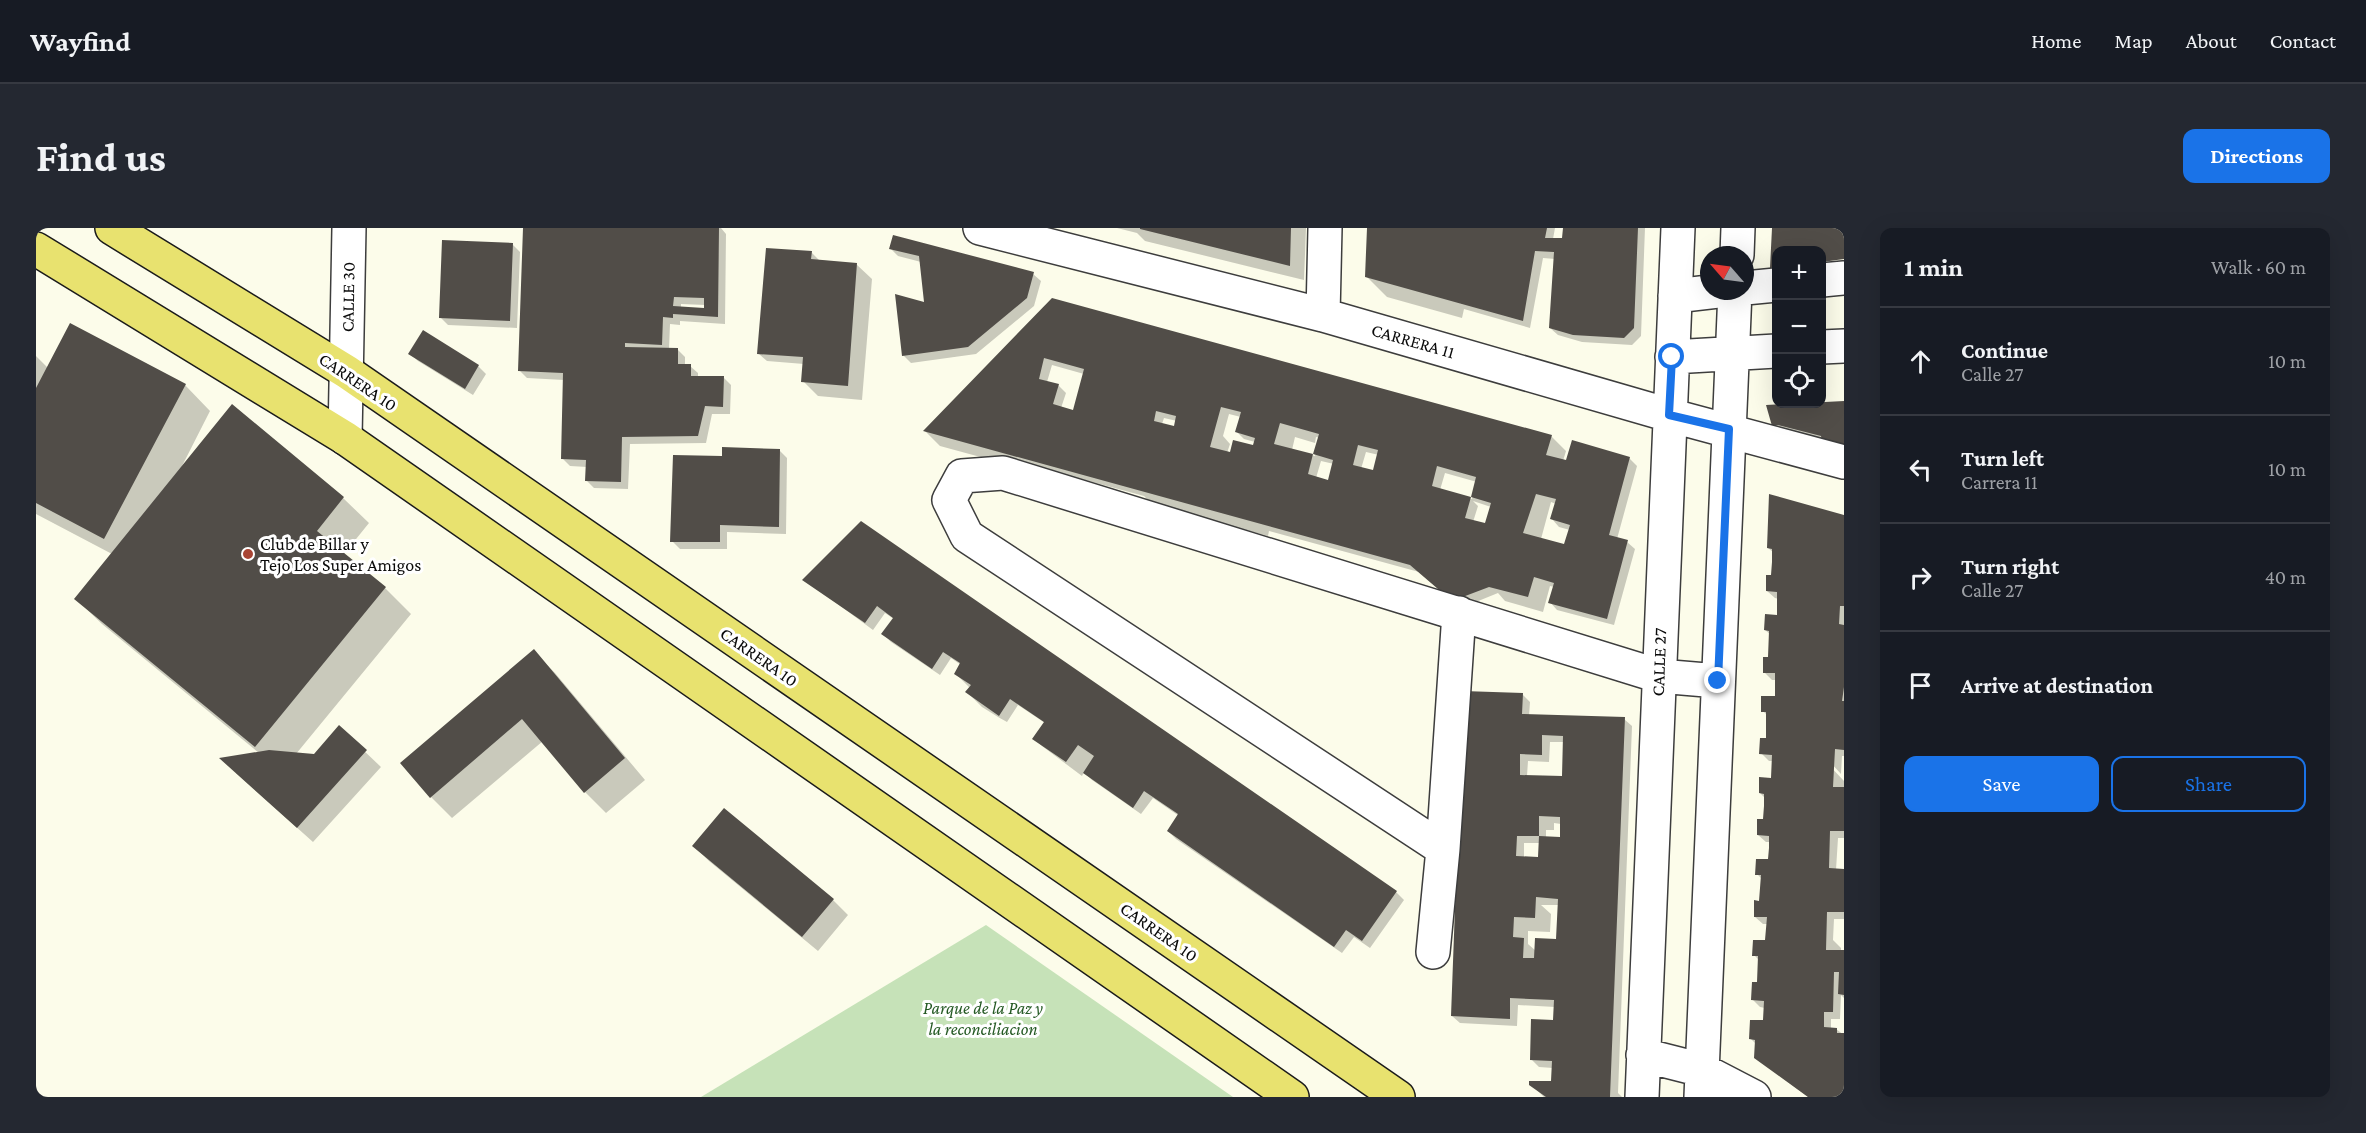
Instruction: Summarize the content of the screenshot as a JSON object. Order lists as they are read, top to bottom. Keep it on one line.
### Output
{"streets":{"main road":["CARRERA 10"],"street":["CALLE 30","CARRERA 11","CALLE 27"]},"crossings":[["CALLE 30","CARRERA 10"],["CARRERA 11","CALLE 27"]],"parks":["Parque de la Paz y la reconciliacion"],"places":["Club de Billar y Tejo Los Super Amigos"],"north":"top left","page":{"header":"Wayfind","nav":["Home","Map","About","Contact"],"buttons":["Directions",["Save","Share"]],"title":"Find us","heading":["1 min","Walk · 60 m"],"map_buttons":["+","−"],"list":[["Continue","Calle 27","10 m"],["Turn left","Carrera 11","10 m"],["Turn right","Calle 27","40 m"],"Arrive at destination"]}}
